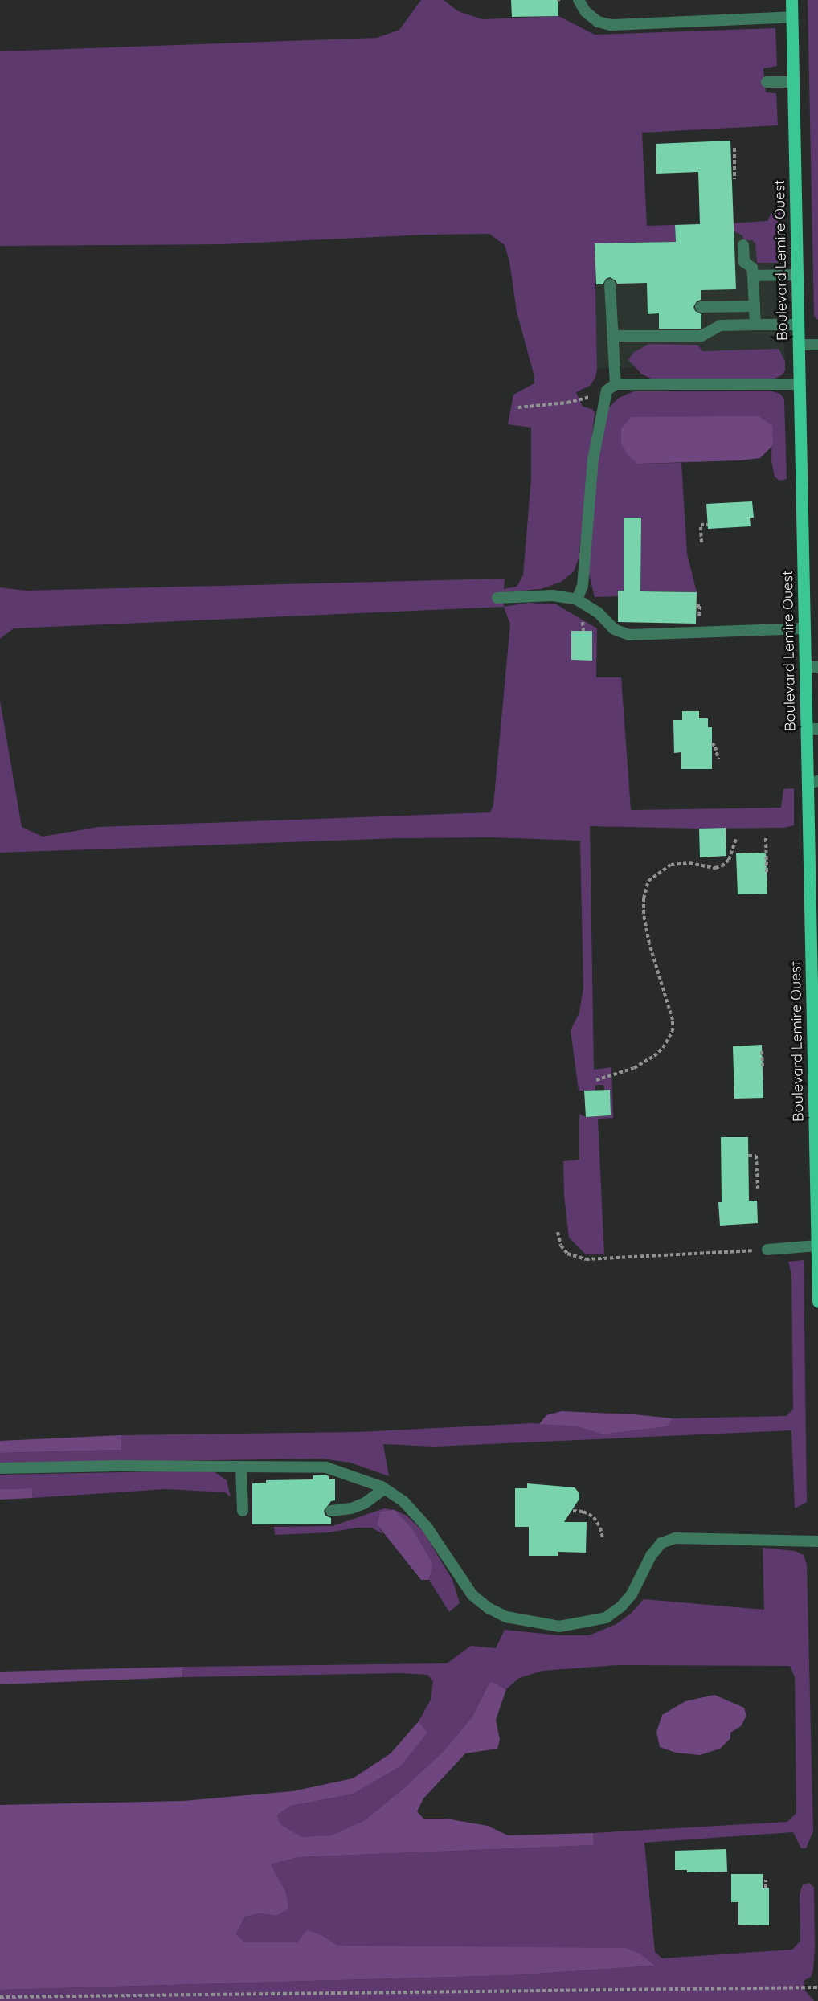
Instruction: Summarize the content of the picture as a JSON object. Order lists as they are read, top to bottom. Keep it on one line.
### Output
{"streets":{"main road":["Boulevard Lemire Ouest"]}}
